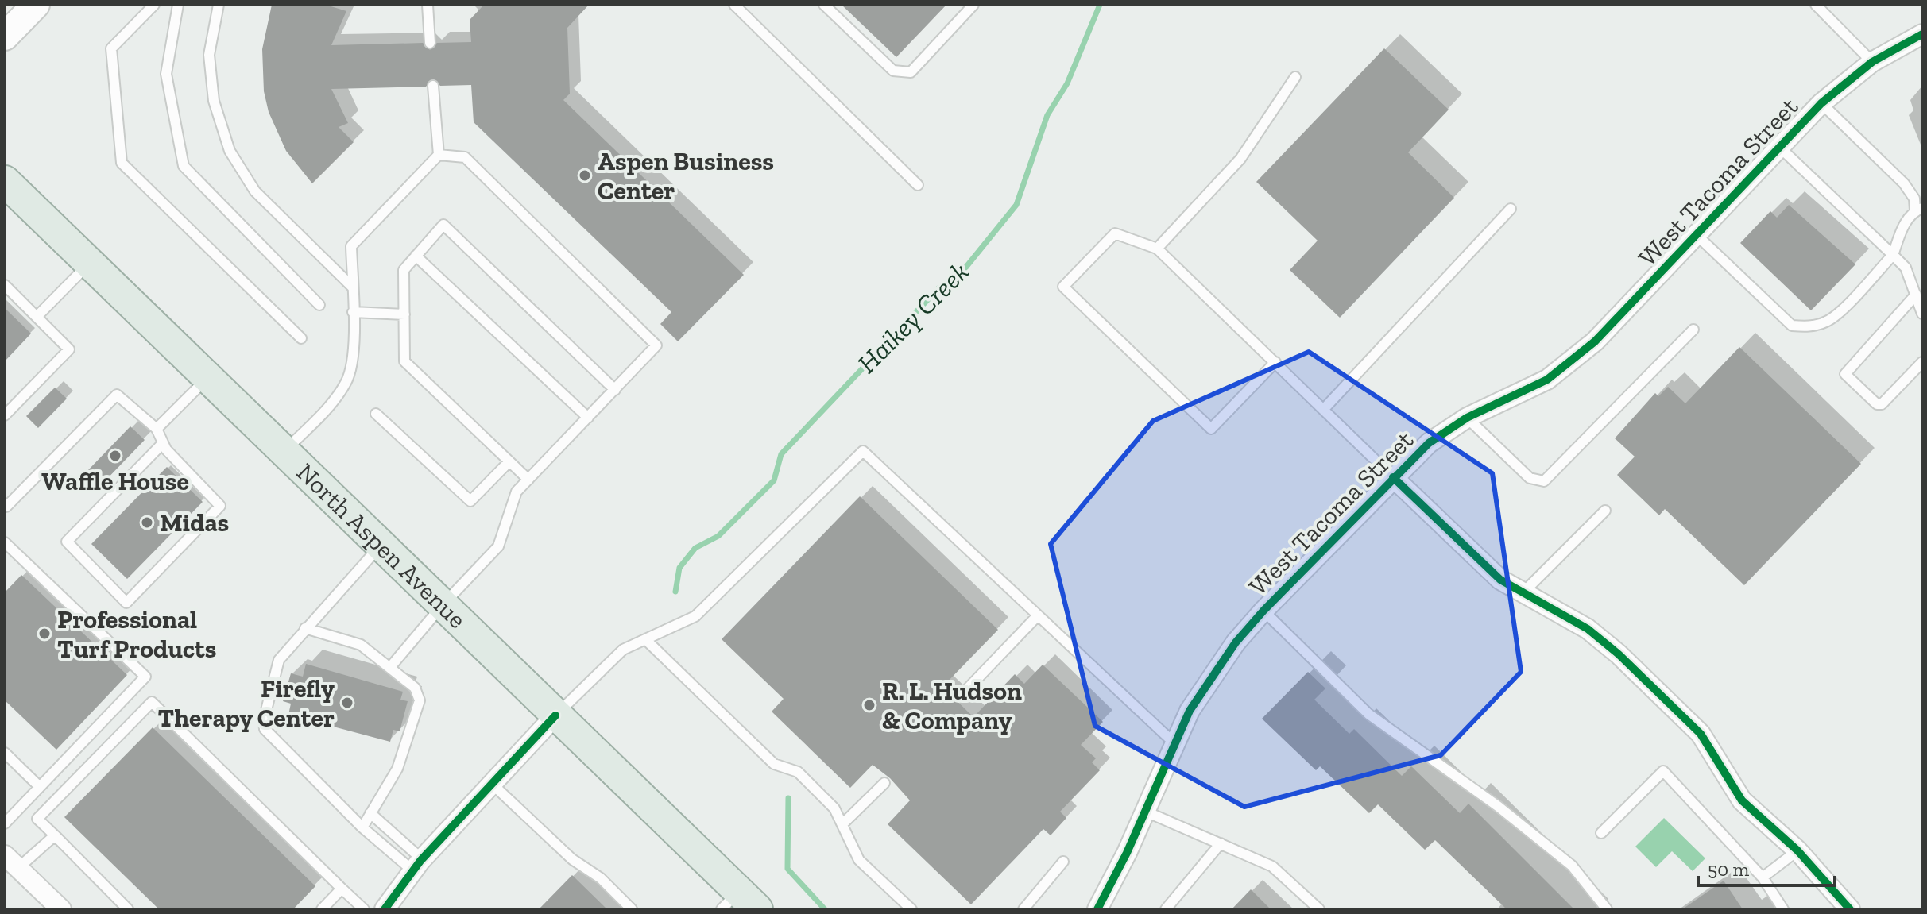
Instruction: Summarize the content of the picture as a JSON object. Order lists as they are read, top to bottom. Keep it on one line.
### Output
{"streets":{"main road":["North Aspen Avenue"],"street":["West Tacoma Street"]},"water":["Haikey Creek"],"places":["Aspen Business Center","Waffle House","Midas","Professional Turf Products","Firefly Therapy Center","R. L. Hudson & Company"],"scale_bar":"50 m"}
